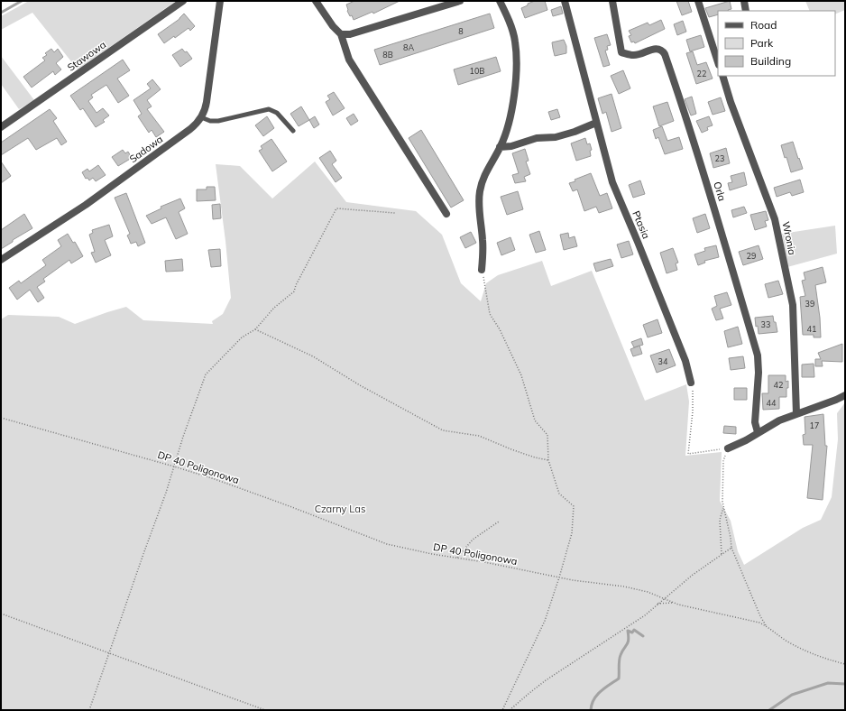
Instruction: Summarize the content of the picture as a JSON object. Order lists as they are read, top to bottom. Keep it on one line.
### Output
{"streets":{"street":["Stawowa","Sadowa","Orla","Ptasia","Wronia"],"path":["DP 40 Poligonowa"]},"parks":["Czarny Las"],"house_numbers":["8","8A","8B","10B","22","23","29","39","33","41","34","42","44","17"],"legend":["Road","Park","Building"]}
